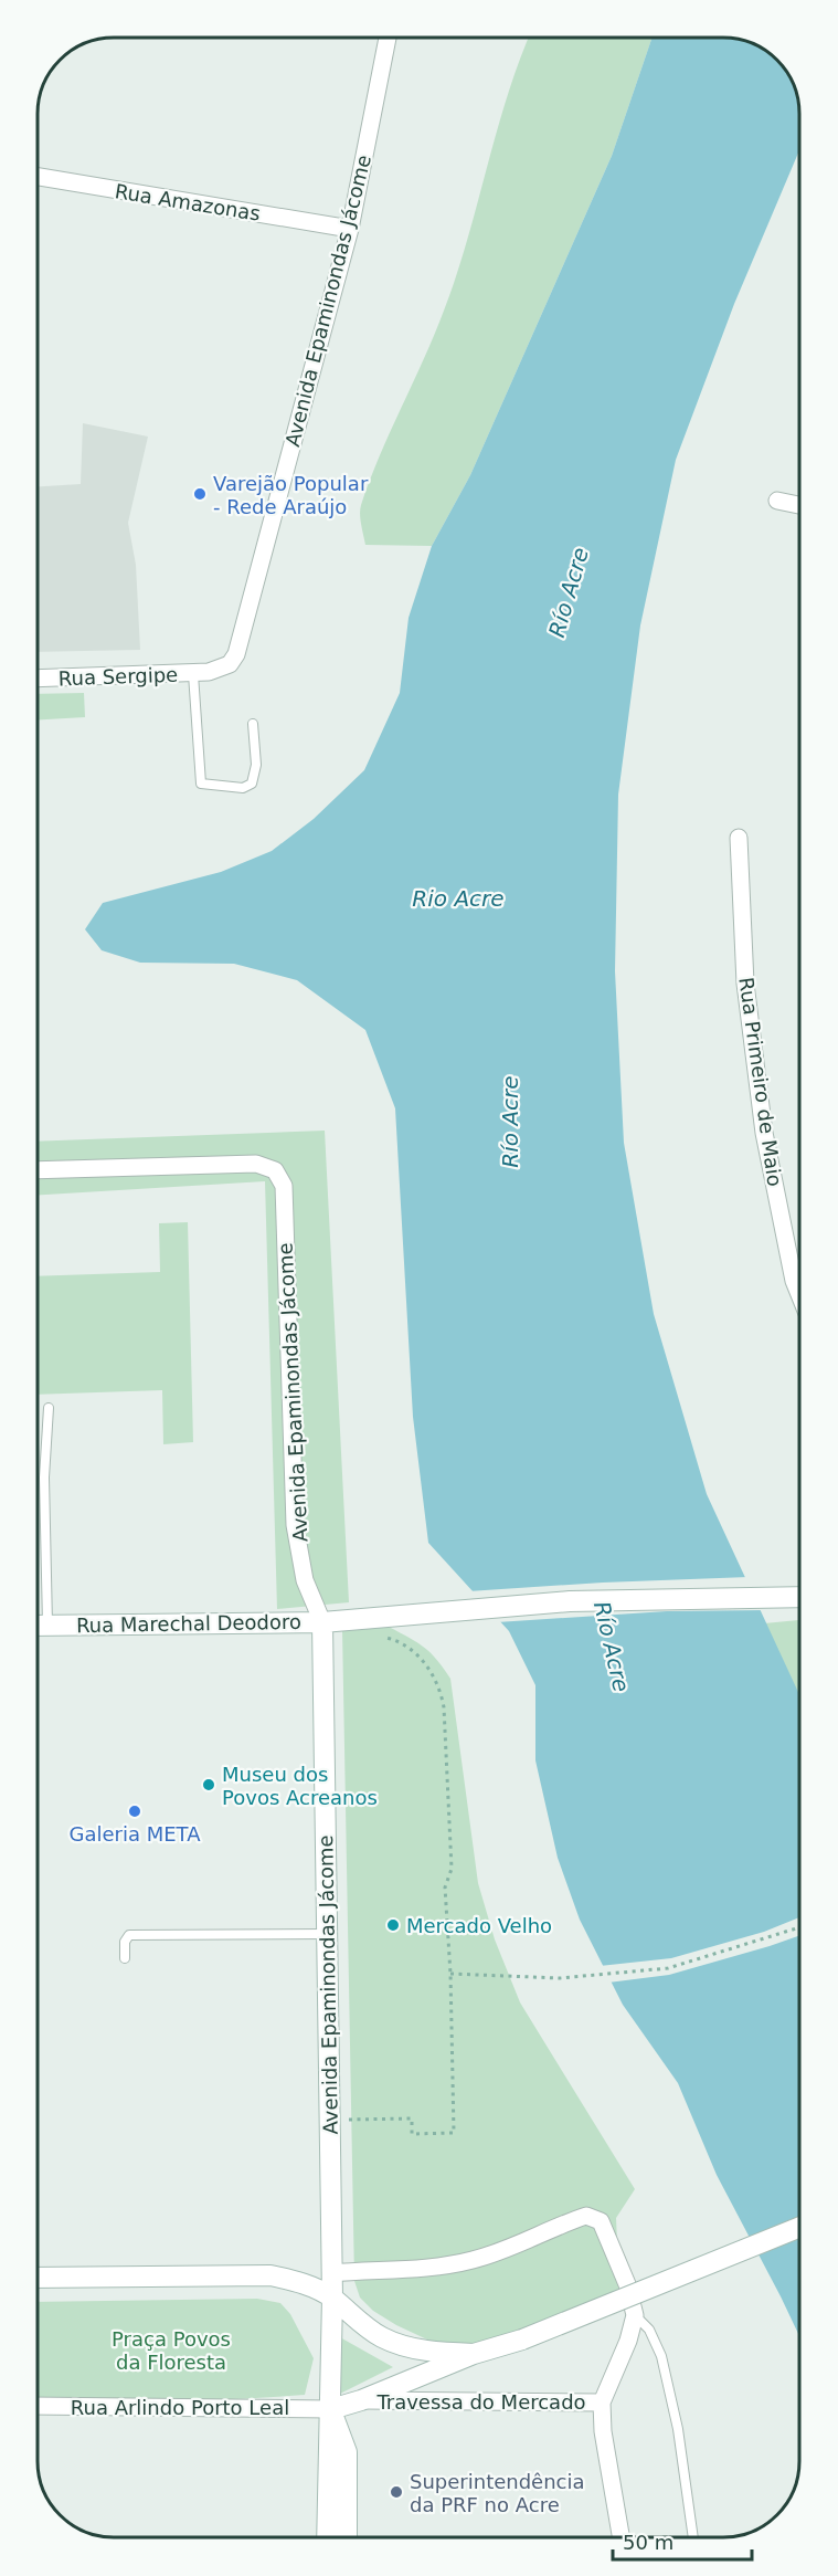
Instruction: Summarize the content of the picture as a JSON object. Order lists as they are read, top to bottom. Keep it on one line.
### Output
{"streets":{"main road":["Avenida Epaminondas Jácome","Rua Marechal Deodoro"],"street":["Rua Amazonas","Rua Sergipe","Rua Primeiro de Maio","Travessa do Mercado","Rua Arlindo Porto Leal"]},"crossings":[["Rua Amazonas","Avenida Epaminondas Jácome"],["Avenida Epaminondas Jácome","Rua Sergipe"],["Avenida Epaminondas Jácome","Rua Marechal Deodoro"],["Avenida Epaminondas Jácome","Rua Arlindo Porto Leal"]],"water":["Río Acre","Rio Acre"],"parks":["Praça Povos da Floresta"],"places":["Varejão Popular - Rede Araújo","Museu dos Povos Acreanos","Galeria META","Mercado Velho","Superintendência da PRF no Acre"],"scale_bar":"50 m"}
